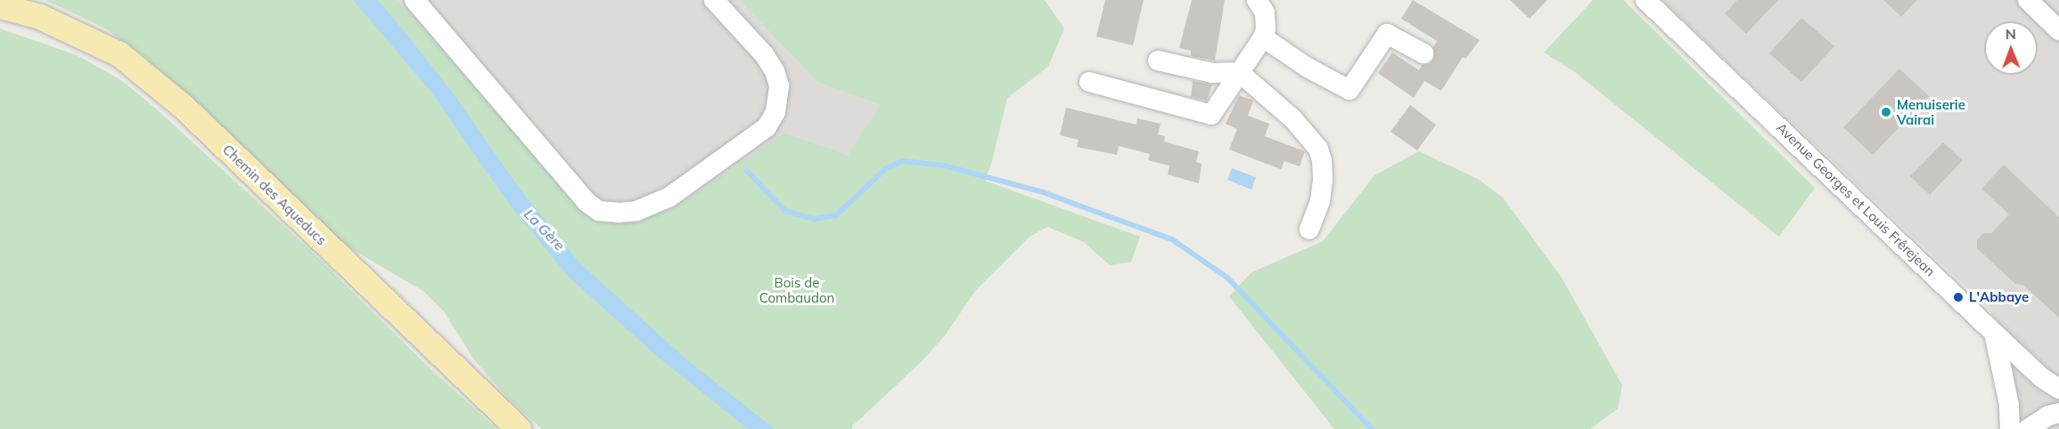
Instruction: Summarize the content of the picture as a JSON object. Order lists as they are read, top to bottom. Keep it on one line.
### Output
{"streets":{"main road":["Chemin des Aqueducs"],"street":["Avenue Georges et Louis Frêrejean"]},"water":["La Gère"],"parks":["Bois de Combaudon"],"places":["Menuiserie Vairai","L'Abbaye"],"north":"top"}
